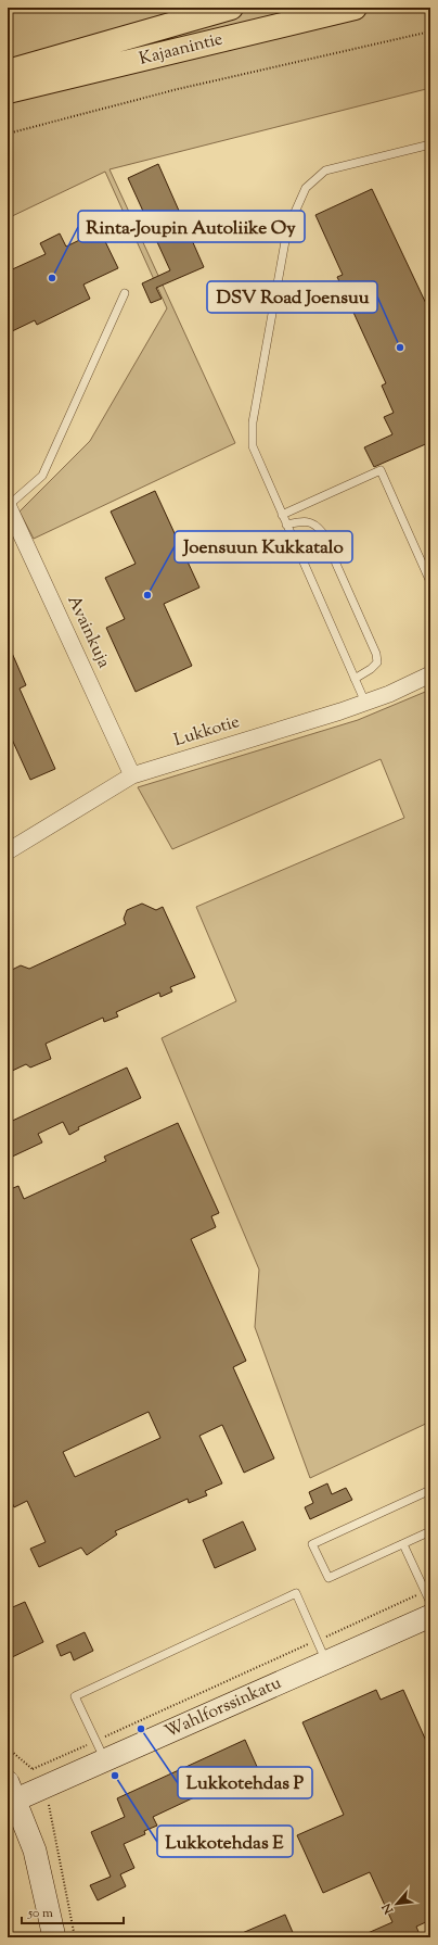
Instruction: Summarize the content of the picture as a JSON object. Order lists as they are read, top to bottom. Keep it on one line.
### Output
{"streets":{"highway":["Kajaanintie"],"street":["Avainkuja","Lukkotie","Wahlforssinkatu"]},"crossings":[["Avainkuja","Lukkotie"]],"places":["Rinta-Joupin Autoliike Oy","DSV Road Joensuu","Joensuun Kukkatalo","Lukkotehdas P","Lukkotehdas E"],"scale_bar":"50 m","north":"bottom left"}
